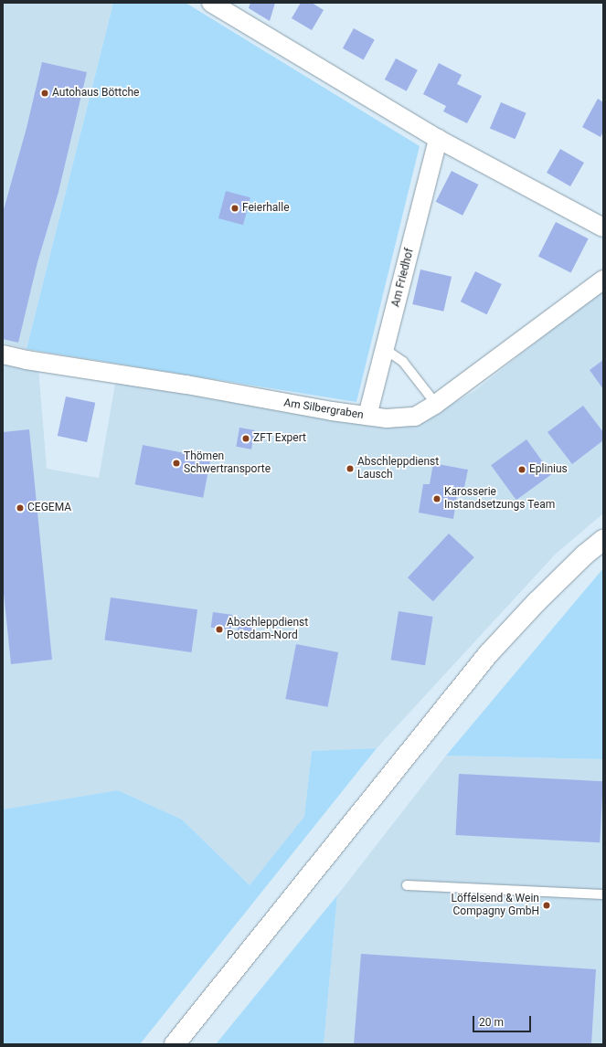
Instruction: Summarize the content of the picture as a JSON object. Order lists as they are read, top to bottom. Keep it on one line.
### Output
{"streets":{"street":["Am Friedhof","Am Silbergraben"]},"crossings":[["Am Friedhof","Am Silbergraben"]],"places":["Autohaus Böttche","Feierhalle","ZFT Expert","Thömen Schwertransporte","Abschleppdienst Lausch","Eplinius","Karosserie Instandsetzungs Team","CEGEMA","Abschleppdienst Potsdam-Nord","Löffelsend & Wein Compagny GmbH"],"scale_bar":"20 m"}
